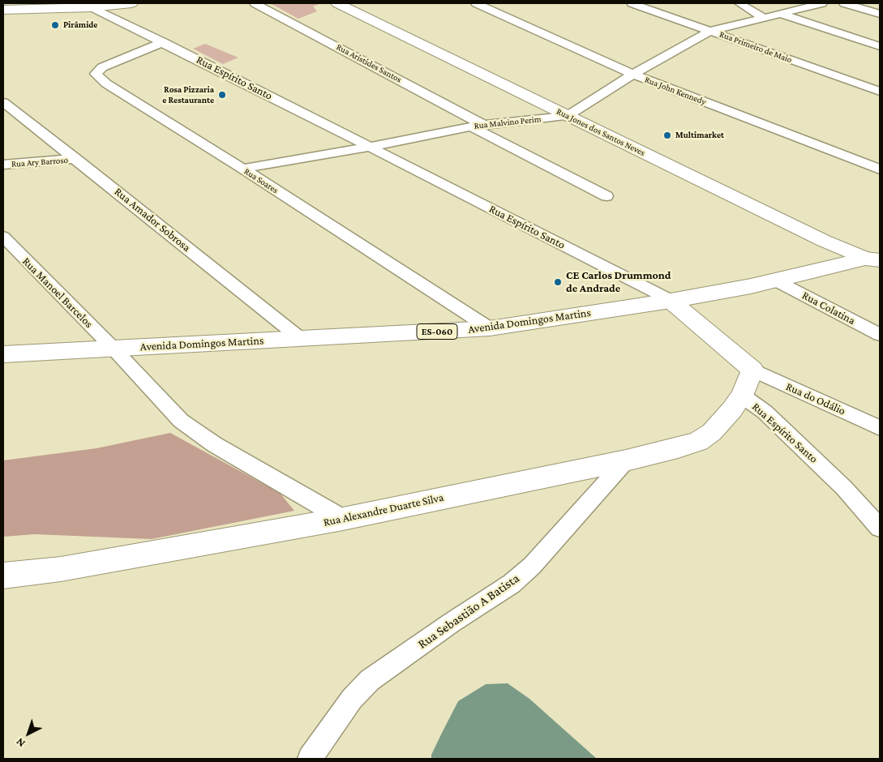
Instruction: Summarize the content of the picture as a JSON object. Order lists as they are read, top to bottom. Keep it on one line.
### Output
{"streets":{"street":["Rua Primeiro de Maio","Rua Aristides Santos","Rua Espírito Santo","Rua John Kennedy","Rua Malvino Perim","Rua Jones dos Santos Neves","Rua Ary Barroso","Rua Soares","Rua Amador Sobrosa","Rua Manoel Barcelos","Rua Colatina","Avenida Domingos Martins","ES-060","Rua do Odálio","Rua Alexandre Duarte Silva","Rua Sebastião A Batista"]},"crossings":[["Rua Primeiro de Maio","Rua Malvino Perim"],["Rua Aristides Santos","Rua Malvino Perim"],["Rua Espírito Santo","Rua Malvino Perim"],["Rua Espírito Santo","Rua Soares"],["Rua Espírito Santo","Avenida Domingos Martins"],["Rua Espírito Santo","Rua do Odálio"],["Rua Espírito Santo","Rua Alexandre Duarte Silva"],["Rua John Kennedy","Rua Malvino Perim"],["Rua Malvino Perim","Rua Jones dos Santos Neves"],["Rua Malvino Perim","Rua Soares"],["Rua Jones dos Santos Neves","Avenida Domingos Martins"],["Rua Ary Barroso","Rua Amador Sobrosa"],["Rua Soares","Avenida Domingos Martins"],["Rua Amador Sobrosa","Avenida Domingos Martins"],["Rua Manoel Barcelos","Avenida Domingos Martins"],["Rua Manoel Barcelos","Rua Alexandre Duarte Silva"],["Rua Colatina","Avenida Domingos Martins"],["Rua Alexandre Duarte Silva","Rua Sebastião A Batista"]],"places":["Pirâmide","Rosa Pizzaria e Restaurante","Multimarket","CE Carlos Drummond de Andrade"],"north":"bottom left"}
